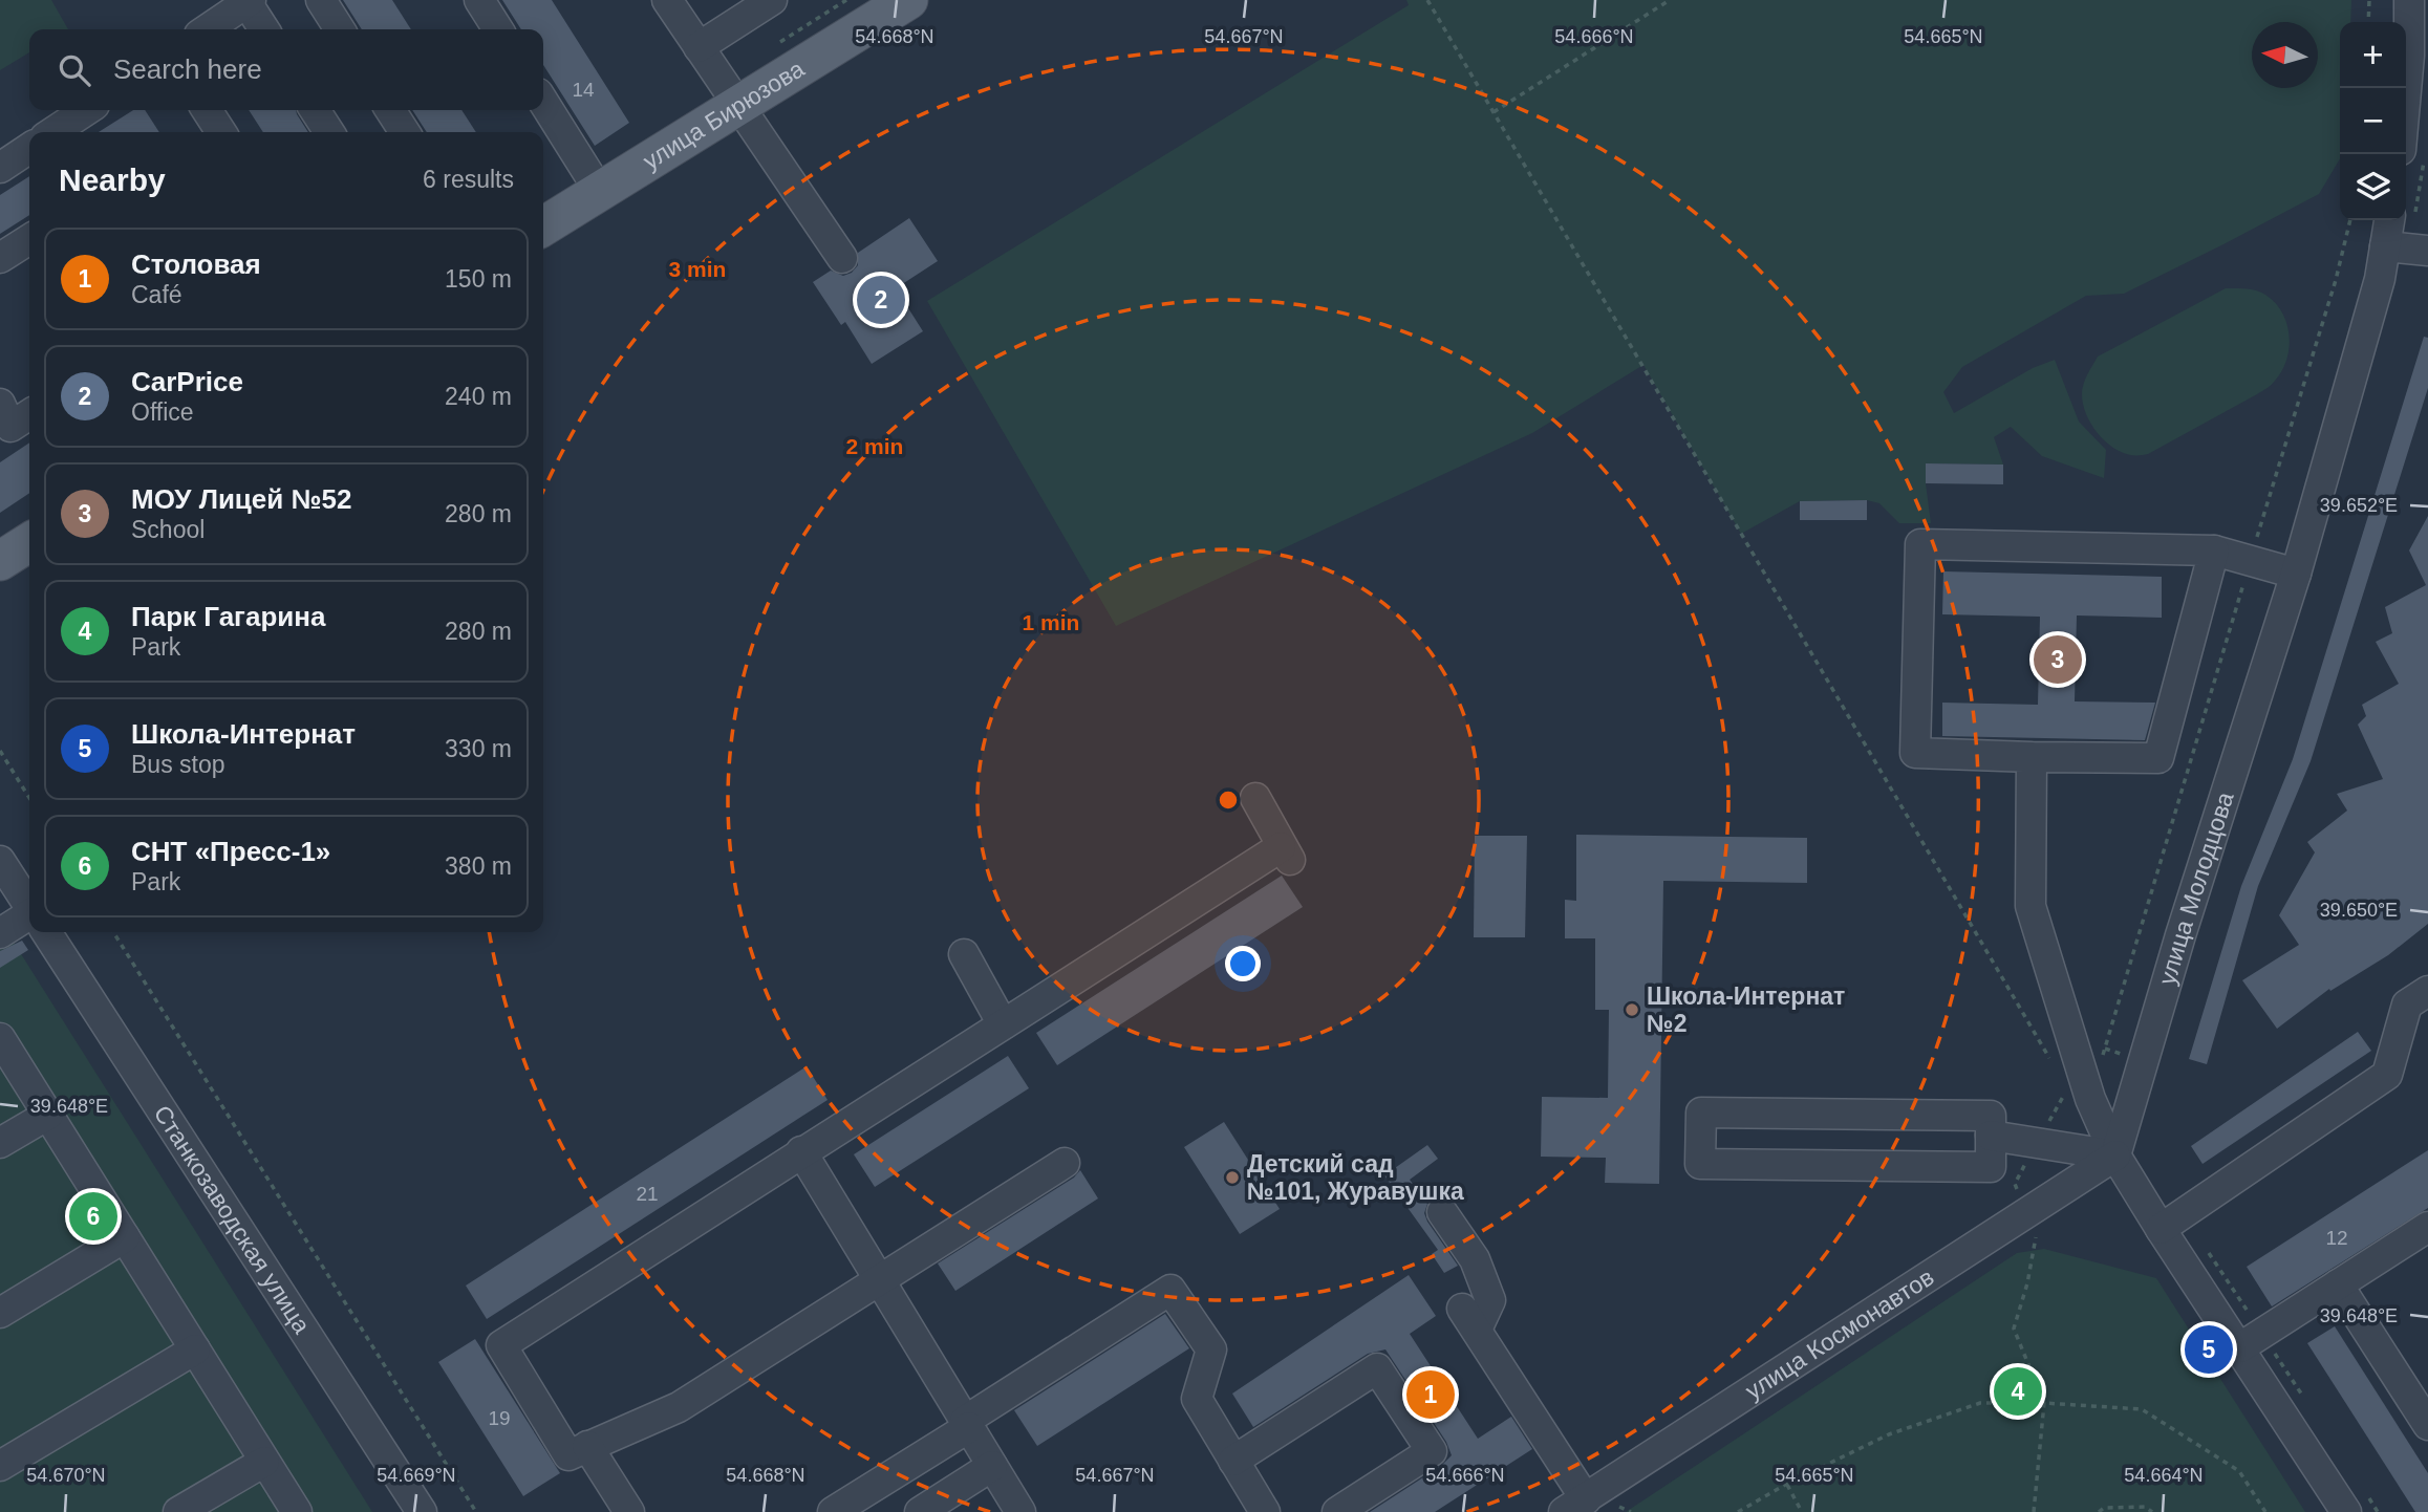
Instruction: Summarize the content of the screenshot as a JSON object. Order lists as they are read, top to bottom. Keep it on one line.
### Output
{"streets":{"main road":["улица Бирюзова"],"street":["улица Молодцова","Станкозаводская улица","улица Космонавтов"]},"crossings":[["улица Молодцова","улица Космонавтов"]],"places":["Школа-Интернат №2","Детский сад №101, Журавушка"],"house_numbers":["14","21","12","19"],"north":"left","page":{"map_buttons":["+","−"],"search":"Search here","heading":["Nearby","6 results"],"list":[{"mark":"1","name":"Столовая","note":"Café","value":"150 m"},{"mark":"2","name":"CarPrice","note":"Office","value":"240 m"},{"mark":"3","name":"МОУ Лицей №52","note":"School","value":"280 m"},{"mark":"4","name":"Парк Гагарина","note":"Park","value":"280 m"},{"mark":"5","name":"Школа-Интернат","note":"Bus stop","value":"330 m"},{"mark":"6","name":"СНТ «Пресс-1»","note":"Park","value":"380 m"}],"pins":["2","3","6","5","4","1"]},"coordinates":["54.668°N","54.667°N","54.666°N","54.665°N","39.652°E","39.650°E","39.648°E","54.670°N","54.669°N","54.664°N"],"rings":["3 min","2 min","1 min"]}
